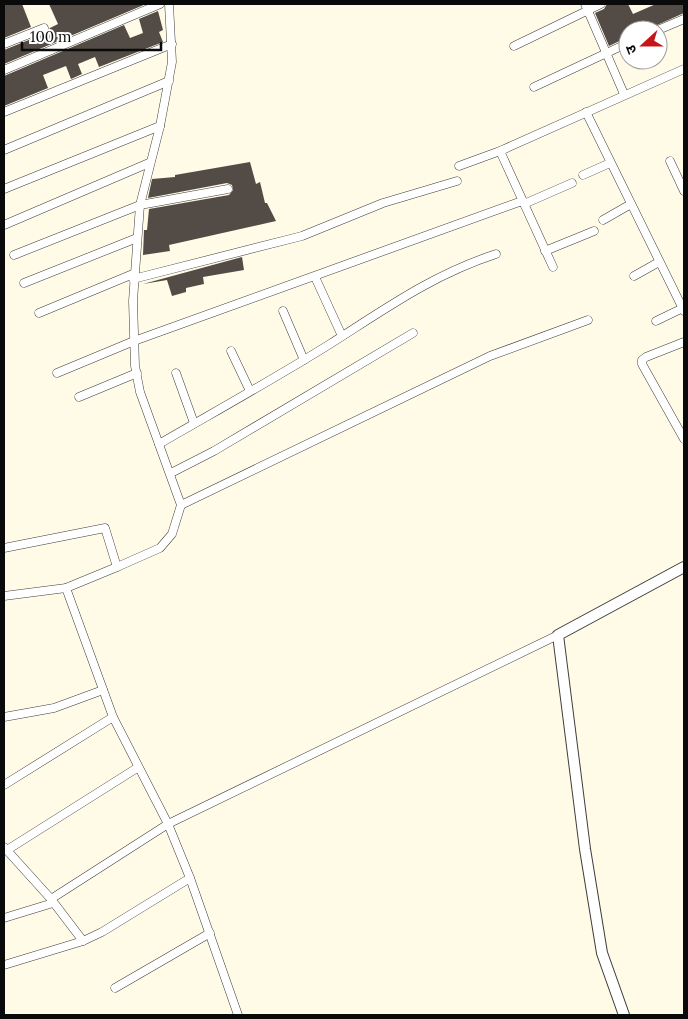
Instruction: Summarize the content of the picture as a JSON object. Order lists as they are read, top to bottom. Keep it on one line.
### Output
{"scale_bar":"100 m","north":"left"}
